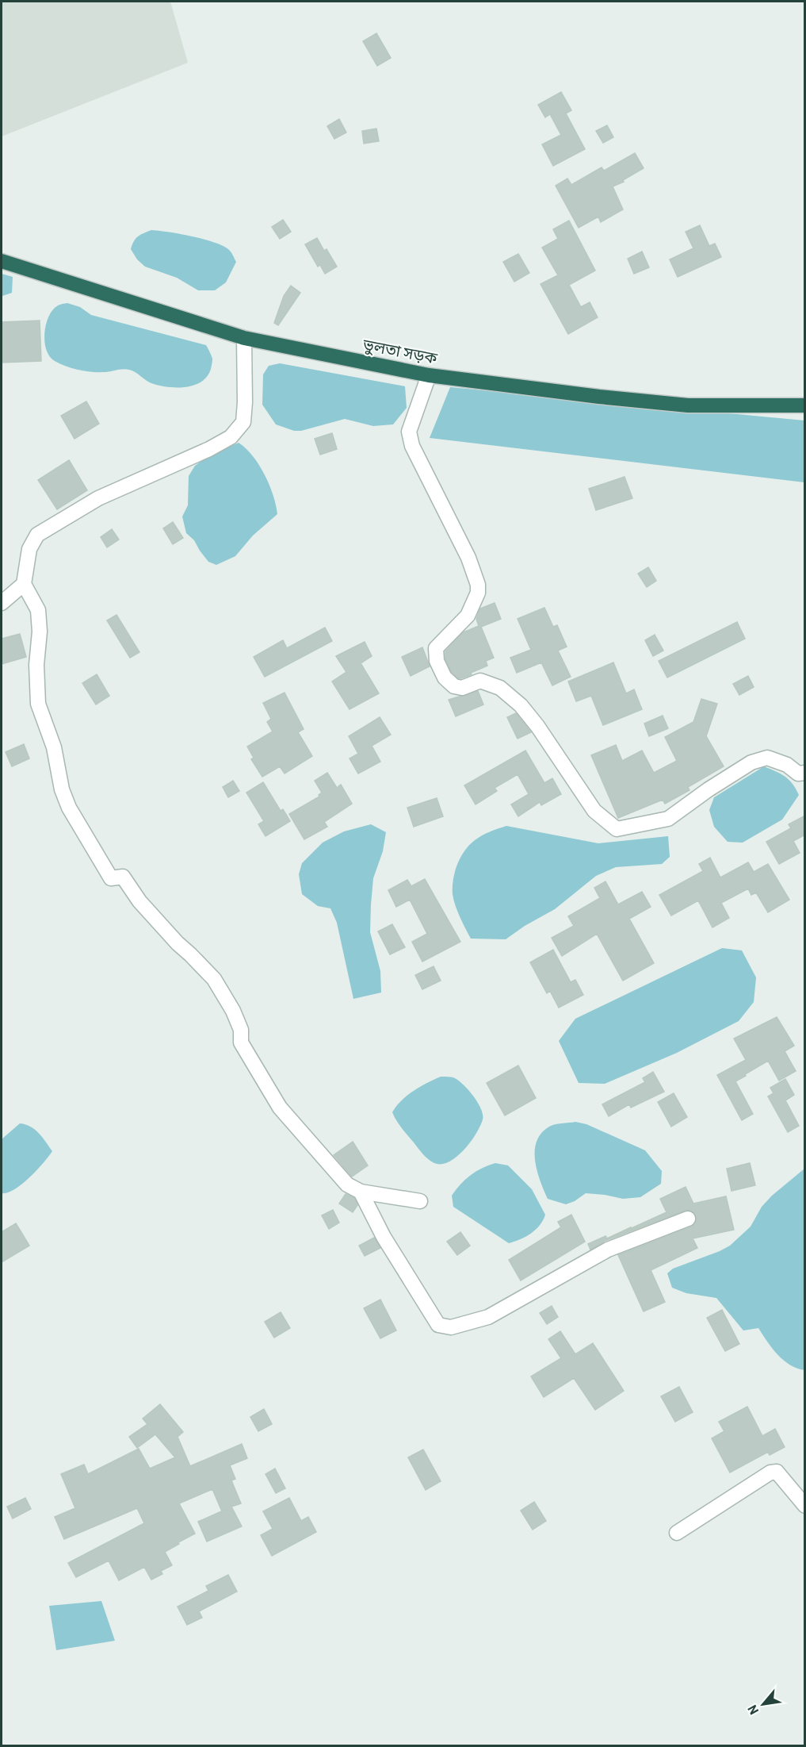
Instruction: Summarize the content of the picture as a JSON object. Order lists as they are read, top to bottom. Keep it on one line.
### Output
{"streets":{"highway":["ভুলতা সড়ক"]},"north":"bottom left"}
